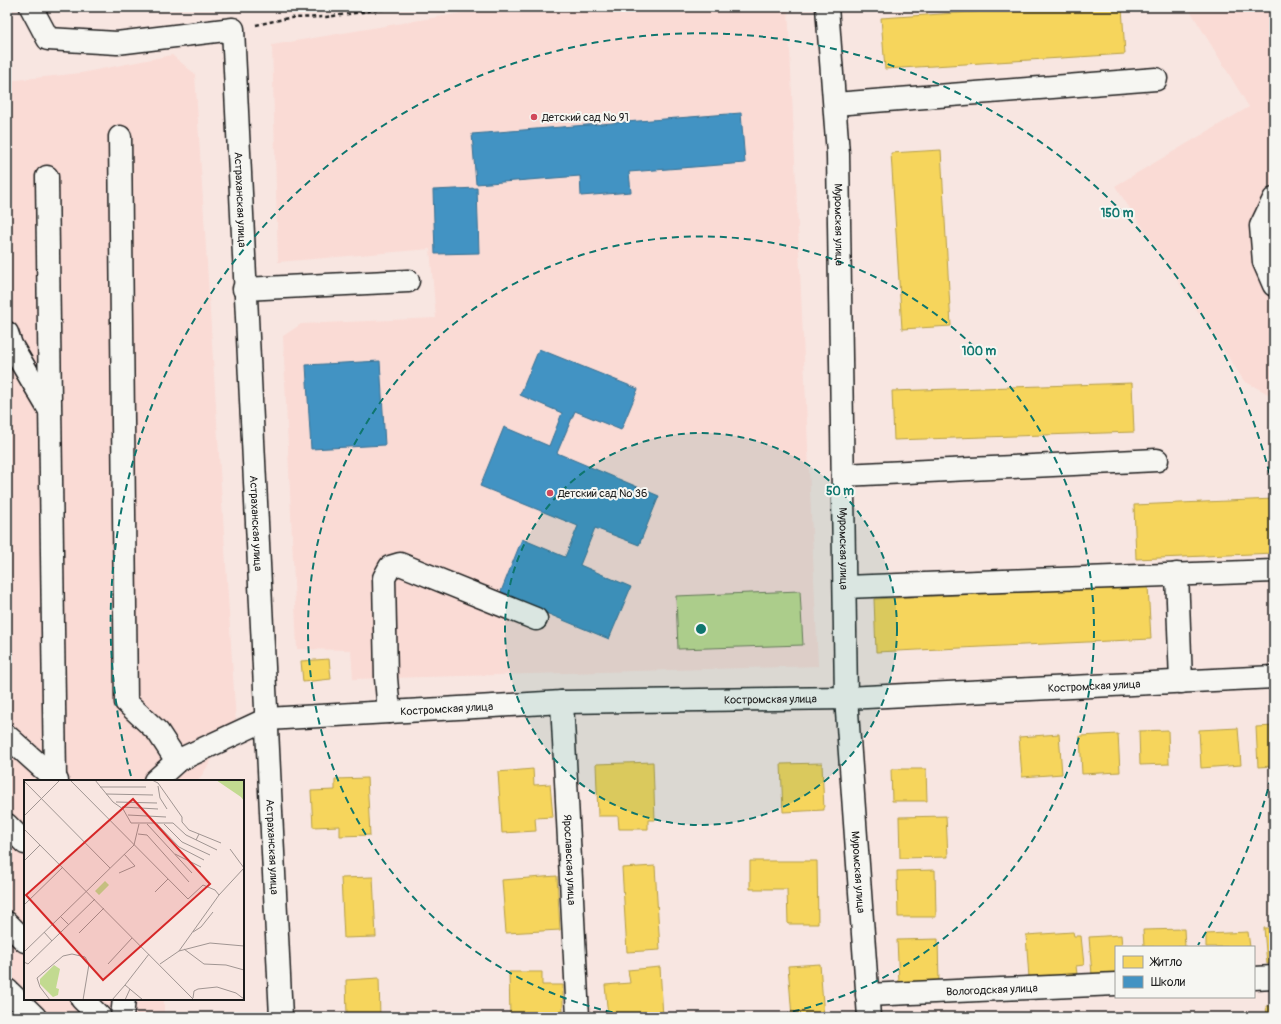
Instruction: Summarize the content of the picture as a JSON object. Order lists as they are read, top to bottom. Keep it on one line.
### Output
{"streets":{"street":["Астраханская улица","Муромская улица","Костромская улица","Ярославская улица","Вологодская улица"]},"crossings":[["Астраханская улица","Костромская улица"],["Муромская улица","Костромская улица"],["Муромская улица","Вологодская улица"],["Костромская улица","Ярославская улица"]],"places":["Детский сад № 91","Детский сад № 36"],"legend":["Житло","Школи"],"rings":["150 m","100 m","50 m"]}
